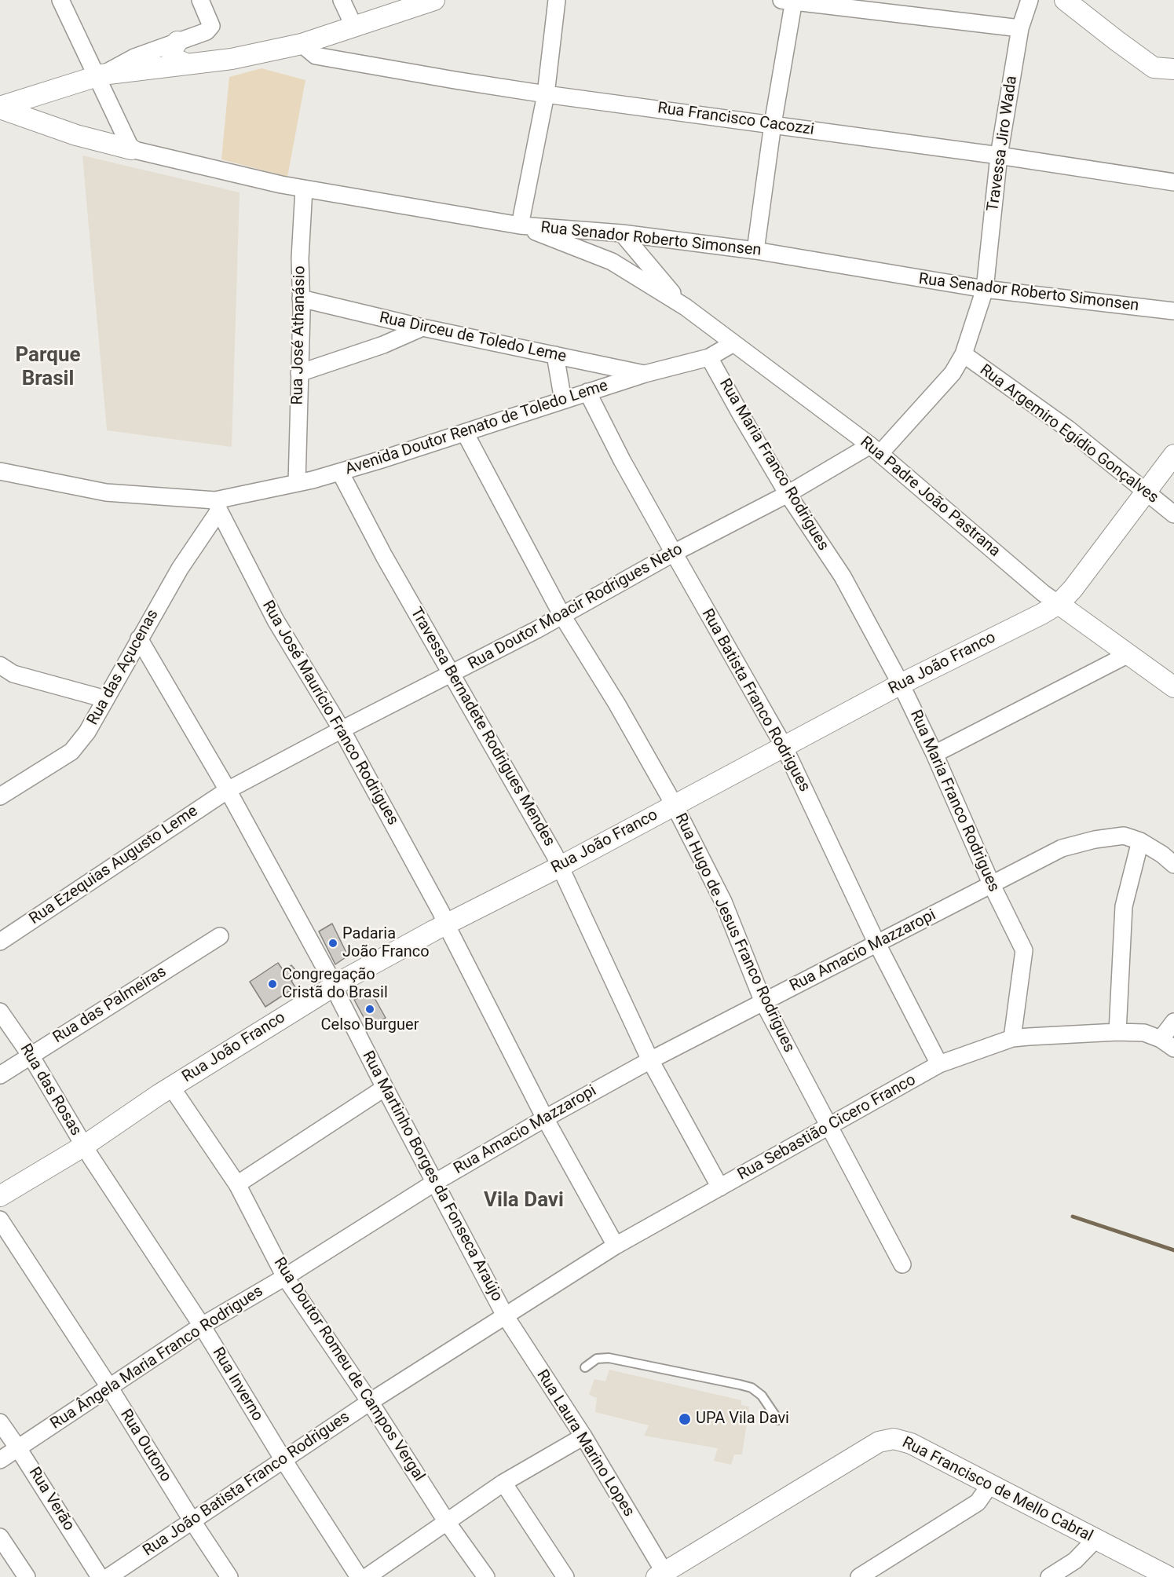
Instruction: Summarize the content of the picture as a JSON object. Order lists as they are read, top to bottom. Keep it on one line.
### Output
{"streets":{"street":["Rua Francisco Cacozzi","Travessa Jiro Wada","Rua Senador Roberto Simonsen","Rua José Athanásio","Rua Dirceu de Toledo Leme","Avenida Doutor Renato de Toledo Leme","Rua Argemiro Egídio Gonçalves","Rua Maria Franco Rodrigues","Rua Padre João Pastrana","Rua Doutor Moacir Rodrigues Neto","Rua João Franco","Rua das Açucenas","Rua Batista Franco Rodrigues","Rua José Maurício Franco Rodrigues","Travessa Bernadete Rodrigues Mendes","Rua Ezequias Augusto Leme","Rua Hugo de Jesus Franco Rodrigues","Rua Amacio Mazzaropi","Rua das Palmeiras","Rua das Rosas","Rua Sebastião Cicero Franco","Rua Martinho Borges da Fonseca Araújo","Rua Ângela Maria Franco Rodrigues","Rua Doutor Romeu de Campos Vergal","Rua Inverno","Rua Laura Marino Lopes","Rua Outono","Rua João Batista Franco Rodrigues","Rua Francisco de Mello Cabral","Rua Verão"]},"crossings":[["Rua Francisco Cacozzi","Travessa Jiro Wada"],["Travessa Jiro Wada","Rua Senador Roberto Simonsen"],["Travessa Jiro Wada","Rua Argemiro Egídio Gonçalves"],["Travessa Jiro Wada","Rua Doutor Moacir Rodrigues Neto"],["Rua Senador Roberto Simonsen","Rua José Athanásio"],["Rua Senador Roberto Simonsen","Rua Padre João Pastrana"],["Rua José Athanásio","Rua Dirceu de Toledo Leme"],["Rua José Athanásio","Avenida Doutor Renato de Toledo Leme"],["Rua Dirceu de Toledo Leme","Avenida Doutor Renato de Toledo Leme"],["Avenida Doutor Renato de Toledo Leme","Rua Maria Franco Rodrigues"],["Avenida Doutor Renato de Toledo Leme","Rua Padre João Pastrana"],["Avenida Doutor Renato de Toledo Leme","Rua das Açucenas"],["Avenida Doutor Renato de Toledo Leme","Rua Batista Franco Rodrigues"],["Avenida Doutor Renato de Toledo Leme","Rua José Maurício Franco Rodrigues"],["Avenida Doutor Renato de Toledo Leme","Travessa Bernadete Rodrigues Mendes"],["Avenida Doutor Renato de Toledo Leme","Rua Hugo de Jesus Franco Rodrigues"],["Rua Argemiro Egídio Gonçalves","Rua Doutor Moacir Rodrigues Neto"],["Rua Argemiro Egídio Gonçalves","Rua João Franco"],["Rua Maria Franco Rodrigues","Rua Doutor Moacir Rodrigues Neto"],["Rua Maria Franco Rodrigues","Rua João Franco"],["Rua Maria Franco Rodrigues","Rua Amacio Mazzaropi"],["Rua Maria Franco Rodrigues","Rua Sebastião Cicero Franco"],["Rua Padre João Pastrana","Rua Doutor Moacir Rodrigues Neto"],["Rua Padre João Pastrana","Rua João Franco"],["Rua Doutor Moacir Rodrigues Neto","Rua Batista Franco Rodrigues"],["Rua Doutor Moacir Rodrigues Neto","Rua José Maurício Franco Rodrigues"],["Rua Doutor Moacir Rodrigues Neto","Travessa Bernadete Rodrigues Mendes"],["Rua Doutor Moacir Rodrigues Neto","Rua Ezequias Augusto Leme"],["Rua Doutor Moacir Rodrigues Neto","Rua Hugo de Jesus Franco Rodrigues"],["Rua Doutor Moacir Rodrigues Neto","Rua Martinho Borges da Fonseca Araújo"],["Rua João Franco","Rua Batista Franco Rodrigues"],["Rua João Franco","Rua José Maurício Franco Rodrigues"],["Rua João Franco","Travessa Bernadete Rodrigues Mendes"],["Rua João Franco","Rua Hugo de Jesus Franco Rodrigues"],["Rua João Franco","Rua das Rosas"],["Rua João Franco","Rua Martinho Borges da Fonseca Araújo"],["Rua João Franco","Rua Doutor Romeu de Campos Vergal"],["Rua João Franco","Rua Inverno"],["Rua das Açucenas","Rua José Maurício Franco Rodrigues"],["Rua das Açucenas","Rua Martinho Borges da Fonseca Araújo"],["Rua Batista Franco Rodrigues","Rua Amacio Mazzaropi"],["Rua Batista Franco Rodrigues","Rua Sebastião Cicero Franco"],["Rua José Maurício Franco Rodrigues","Rua Amacio Mazzaropi"],["Rua José Maurício Franco Rodrigues","Rua Sebastião Cicero Franco"],["Travessa Bernadete Rodrigues Mendes","Rua Amacio Mazzaropi"],["Travessa Bernadete Rodrigues Mendes","Rua Sebastião Cicero Franco"],["Rua Ezequias Augusto Leme","Rua Martinho Borges da Fonseca Araújo"],["Rua Hugo de Jesus Franco Rodrigues","Rua Amacio Mazzaropi"],["Rua Hugo de Jesus Franco Rodrigues","Rua Sebastião Cicero Franco"],["Rua Amacio Mazzaropi","Rua Martinho Borges da Fonseca Araújo"],["Rua Amacio Mazzaropi","Rua Ângela Maria Franco Rodrigues"],["Rua das Palmeiras","Rua das Rosas"],["Rua das Rosas","Rua Inverno"],["Rua Sebastião Cicero Franco","Rua Martinho Borges da Fonseca Araújo"],["Rua Sebastião Cicero Franco","Rua Laura Marino Lopes"],["Rua Sebastião Cicero Franco","Rua João Batista Franco Rodrigues"],["Rua Martinho Borges da Fonseca Araújo","Rua Ângela Maria Franco Rodrigues"],["Rua Martinho Borges da Fonseca Araújo","Rua Laura Marino Lopes"],["Rua Martinho Borges da Fonseca Araújo","Rua João Batista Franco Rodrigues"],["Rua Ângela Maria Franco Rodrigues","Rua Doutor Romeu de Campos Vergal"],["Rua Ângela Maria Franco Rodrigues","Rua Inverno"],["Rua Ângela Maria Franco Rodrigues","Rua Outono"],["Rua Ângela Maria Franco Rodrigues","Rua Verão"],["Rua Doutor Romeu de Campos Vergal","Rua João Batista Franco Rodrigues"],["Rua Inverno","Rua João Batista Franco Rodrigues"],["Rua Laura Marino Lopes","Rua João Batista Franco Rodrigues"],["Rua Laura Marino Lopes","Rua Francisco de Mello Cabral"],["Rua Outono","Rua João Batista Franco Rodrigues"]],"districts":["Parque Brasil","Vila Davi"],"places":["Padaria João Franco","Congregação Cristã do Brasil","Celso Burguer","UPA Vila Davi"]}
